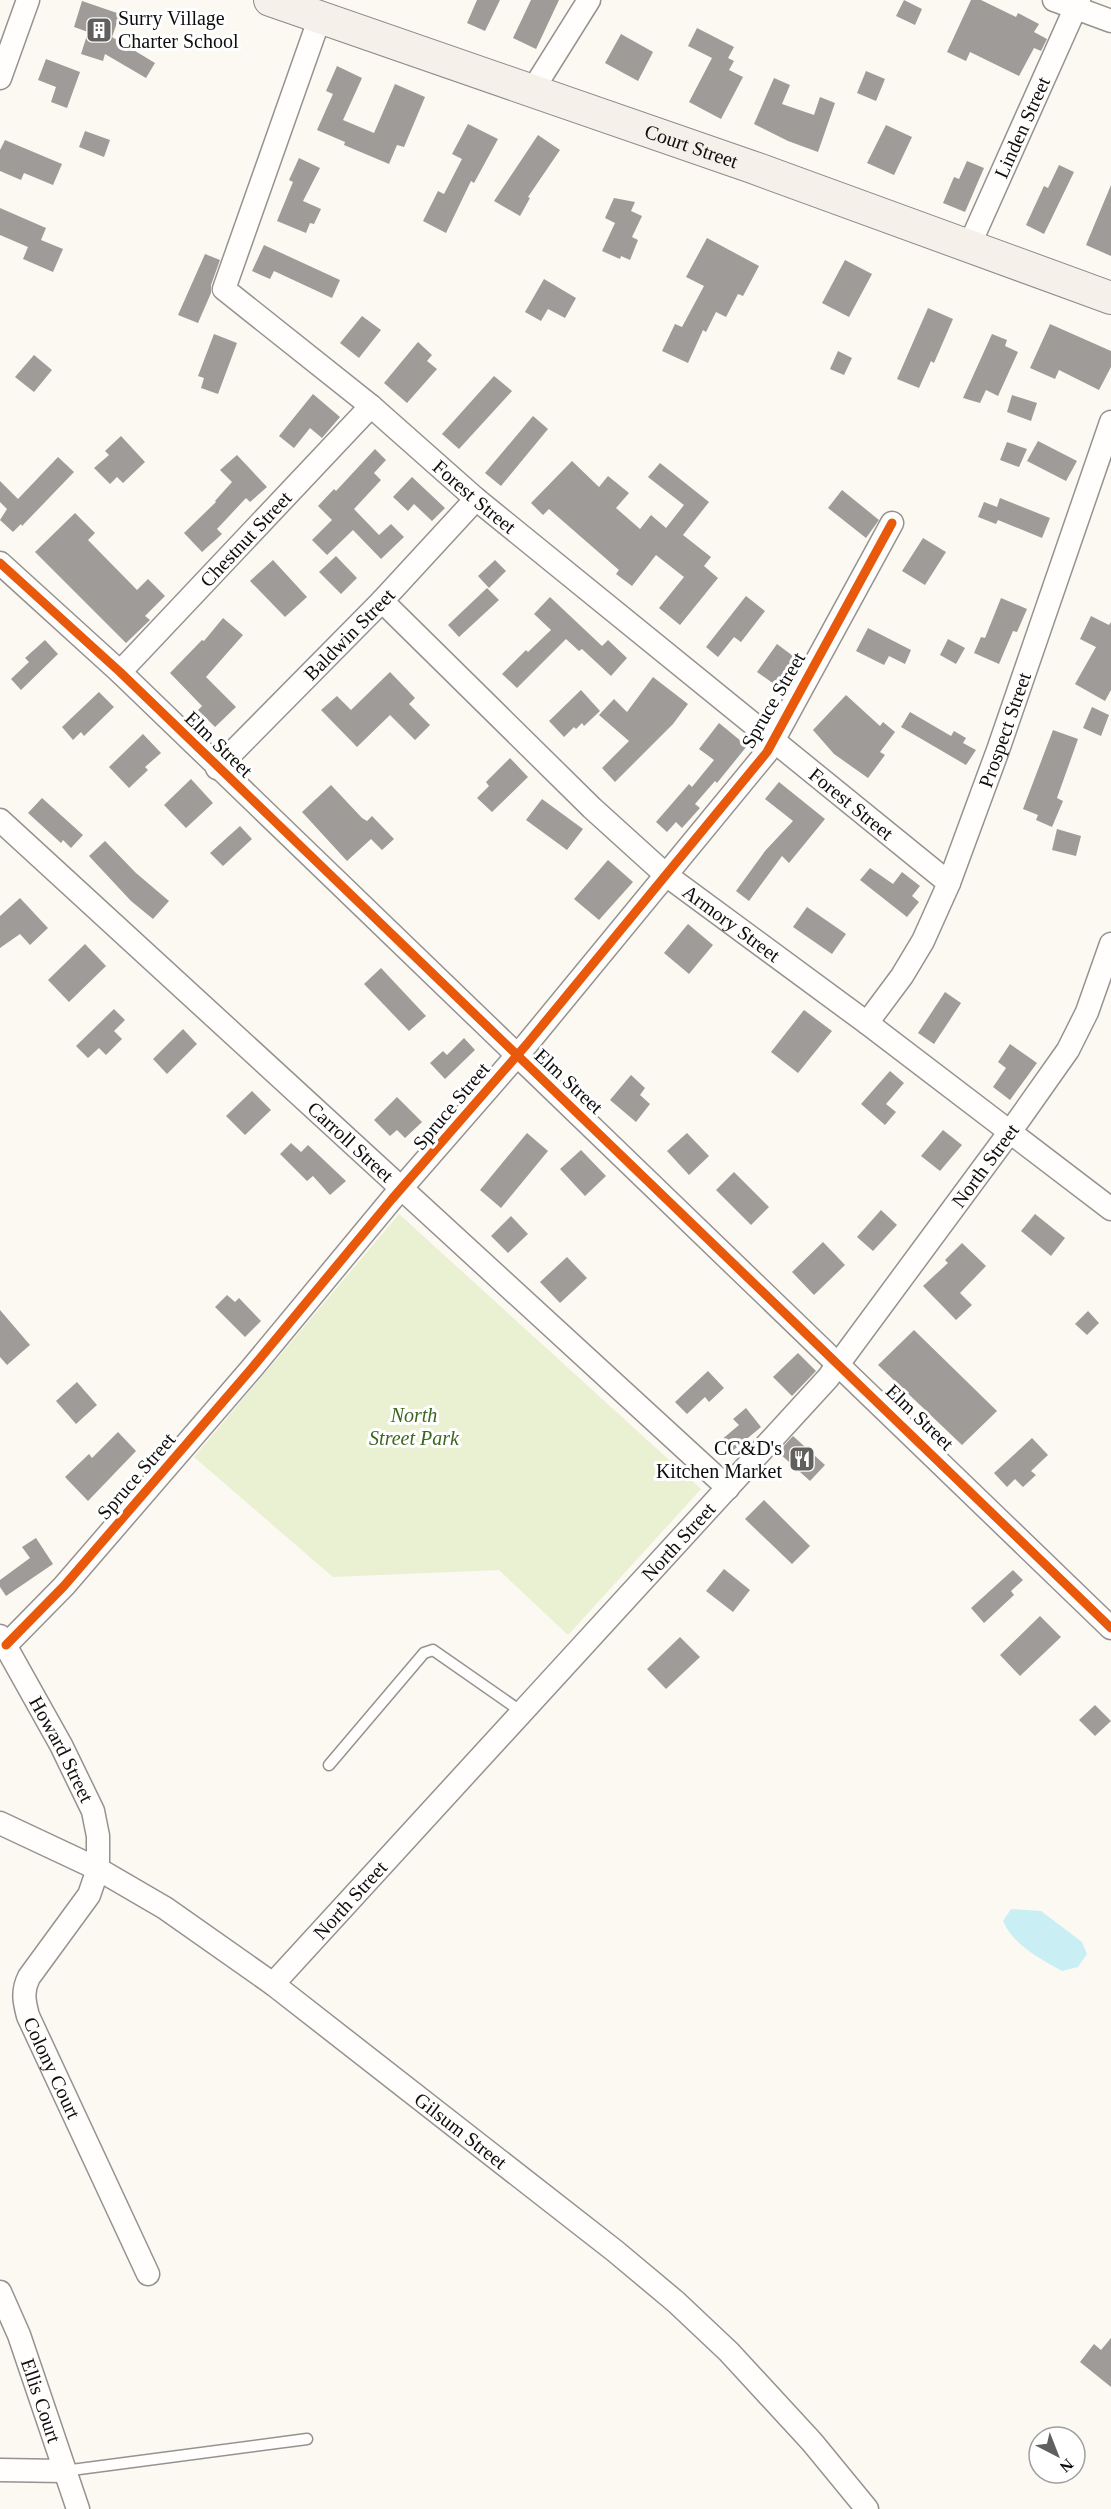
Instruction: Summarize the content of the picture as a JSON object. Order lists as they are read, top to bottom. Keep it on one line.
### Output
{"streets":{"main road":["Court Street"],"street":["Linden Street","Forest Street","Chestnut Street","Baldwin Street","Spruce Street","Prospect Street","Elm Street","Armory Street","Carroll Street","North Street","Howard Street","Colony Court","Gilsum Street","Ellis Court"]},"crossings":[["Linden Street","Court Street"],["Court Street","Forest Street"],["Forest Street","Chestnut Street"],["Forest Street","Baldwin Street"],["Forest Street","Spruce Street"],["Forest Street","Prospect Street"],["Chestnut Street","Elm Street"],["Baldwin Street","Elm Street"],["Baldwin Street","Armory Street"],["Spruce Street","Elm Street"],["Spruce Street","Armory Street"],["Spruce Street","Carroll Street"],["Spruce Street","Howard Street"],["Prospect Street","Armory Street"],["Elm Street","North Street"],["Armory Street","North Street"],["Carroll Street","North Street"],["North Street","Gilsum Street"],["Howard Street","Colony Court"],["Howard Street","Gilsum Street"],["Colony Court","Gilsum Street"]],"parks":["North Street Park"],"places":{"building":["Surry Village Charter School"],"restaurant":["CC&D's Kitchen Market"]},"north":"bottom right"}
